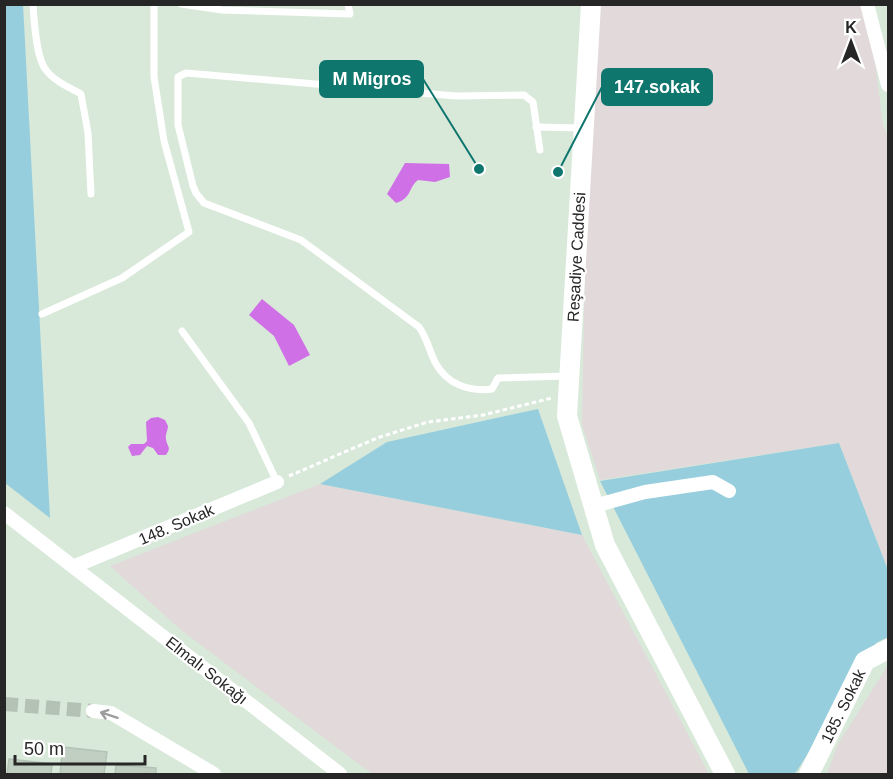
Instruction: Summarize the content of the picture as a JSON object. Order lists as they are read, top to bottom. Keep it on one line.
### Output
{"streets":{"main road":["Reşadiye Caddesi","185. Sokak"],"street":["148. Sokak","Elmalı Sokağı"]},"crossings":[["148. Sokak","Elmalı Sokağı"]],"places":["M Migros","147.sokak"],"scale_bar":"50 m","north":"top"}
